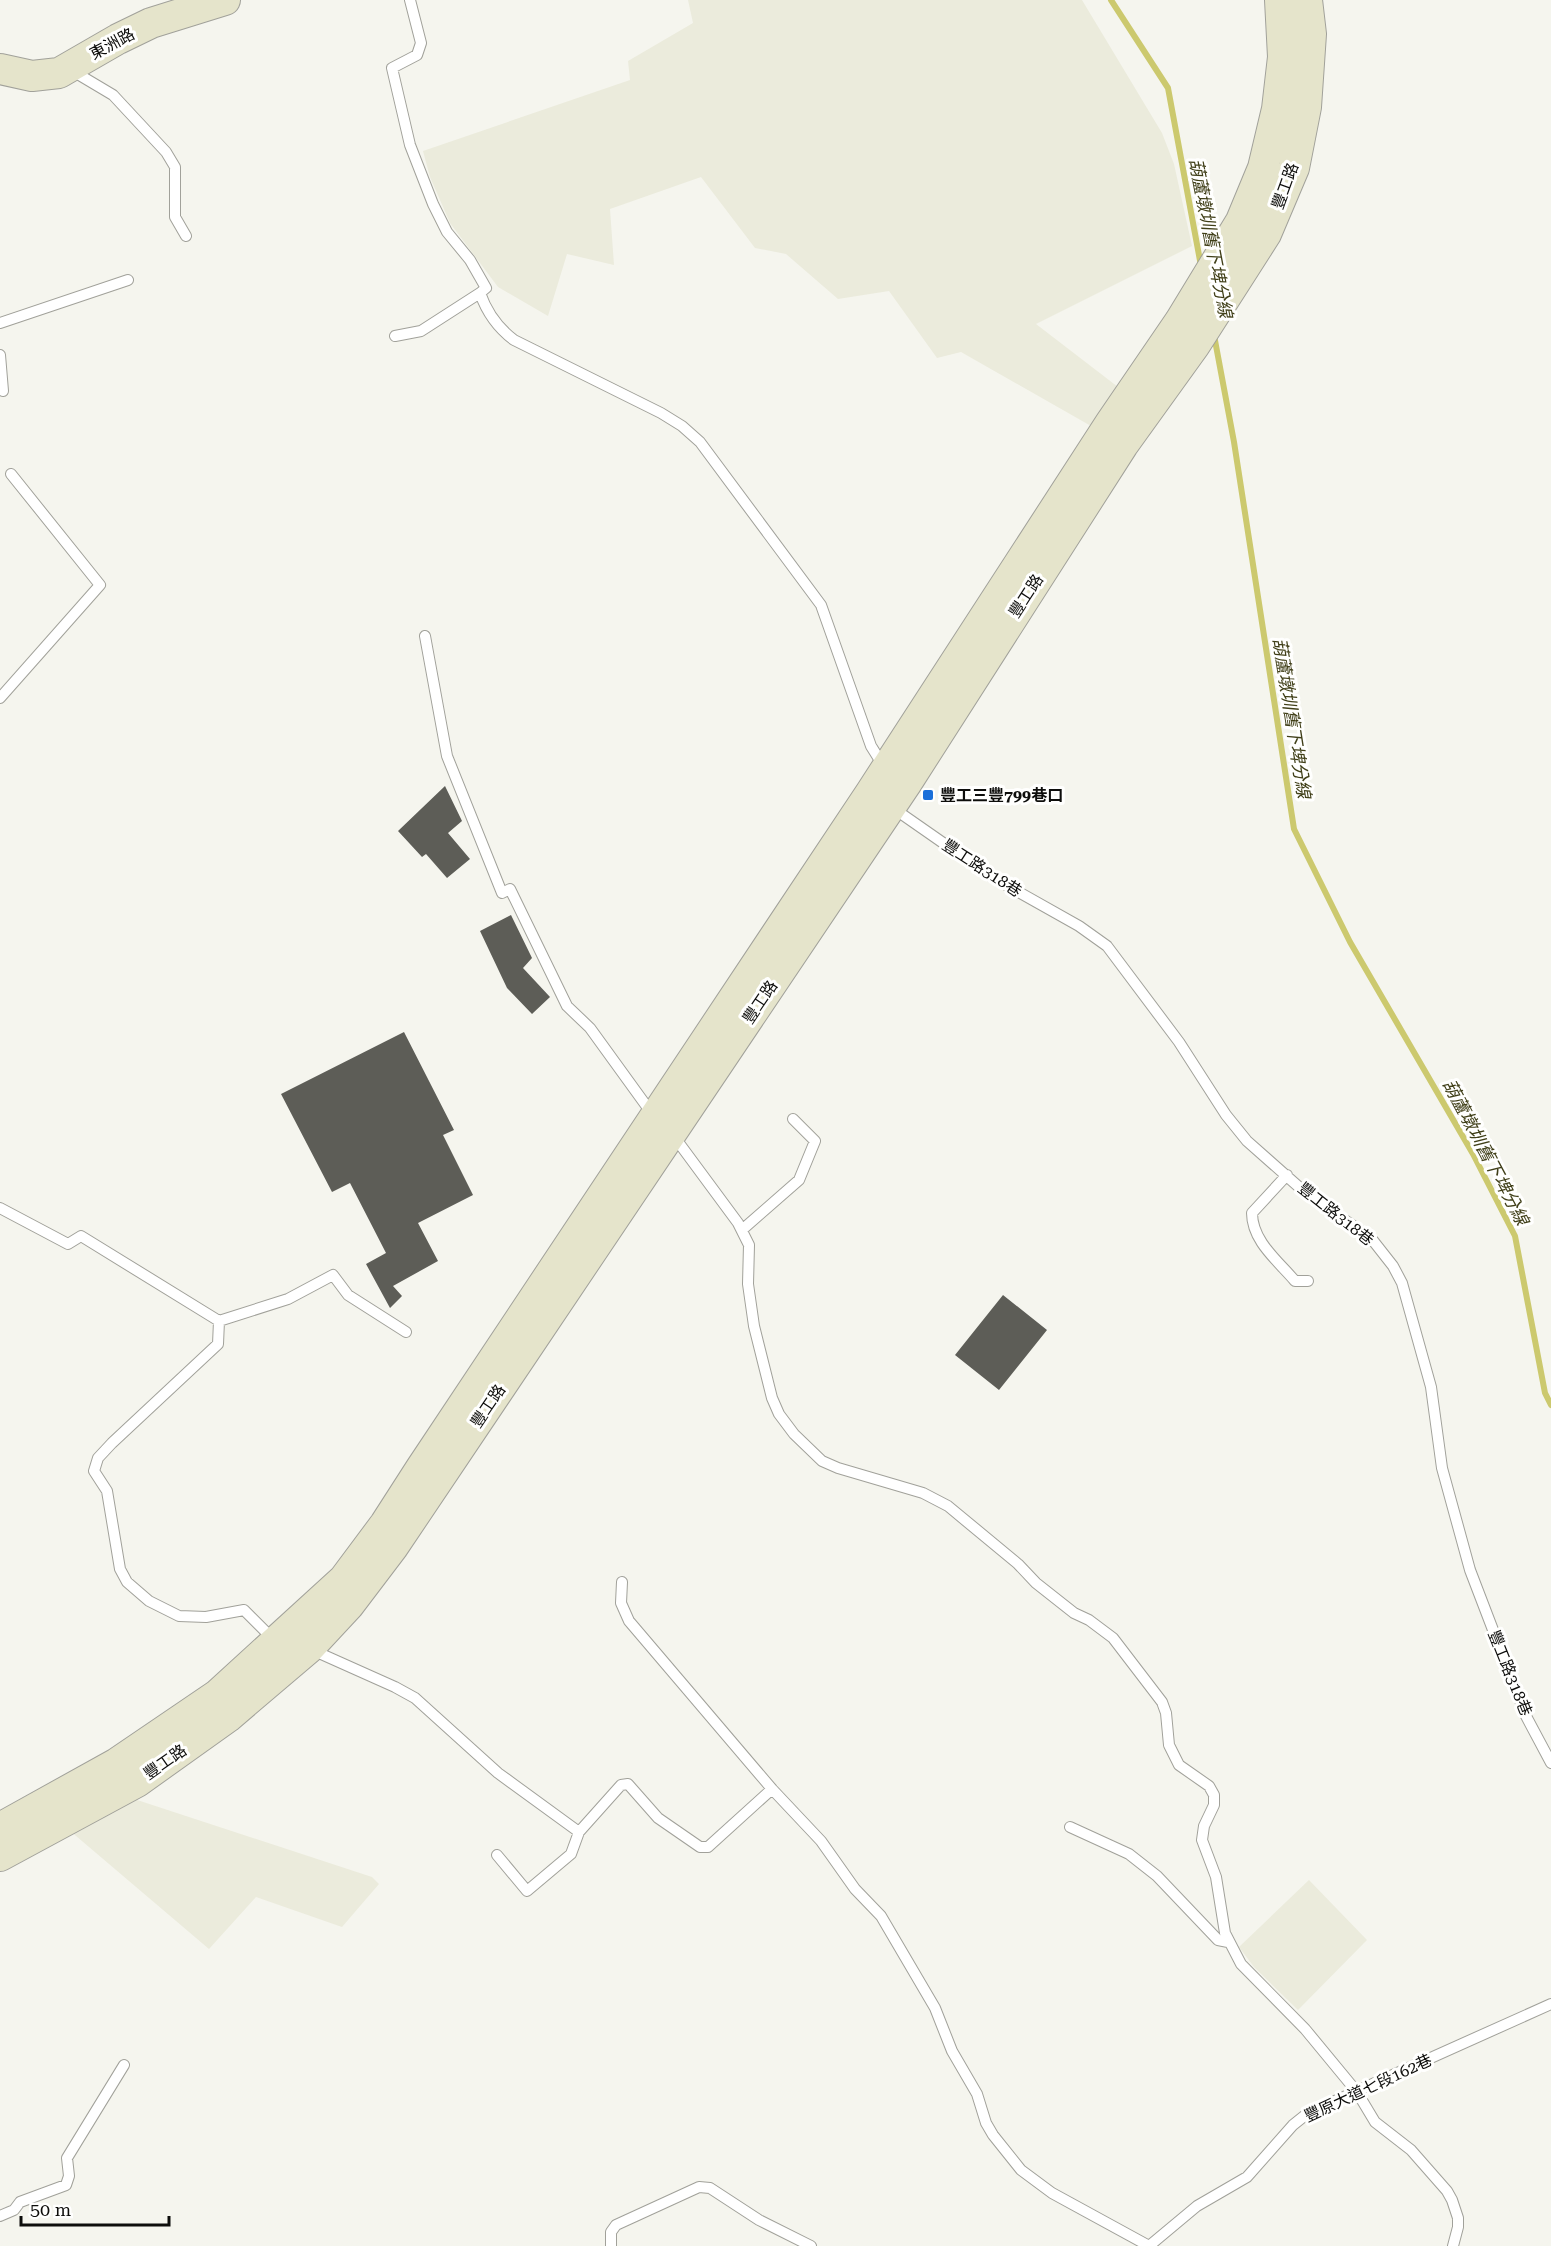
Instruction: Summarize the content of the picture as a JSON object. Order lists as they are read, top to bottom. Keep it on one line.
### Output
{"streets":{"street":["東洲路","豐工路"],"lane":["豐工路318巷","豐原大道七段162巷"]},"crossings":[["豐工路","豐工路318巷"]],"water":["葫蘆墩圳舊下埤分線"],"places":{"transit":["豐工三豐799巷口"]},"scale_bar":"50 m"}
